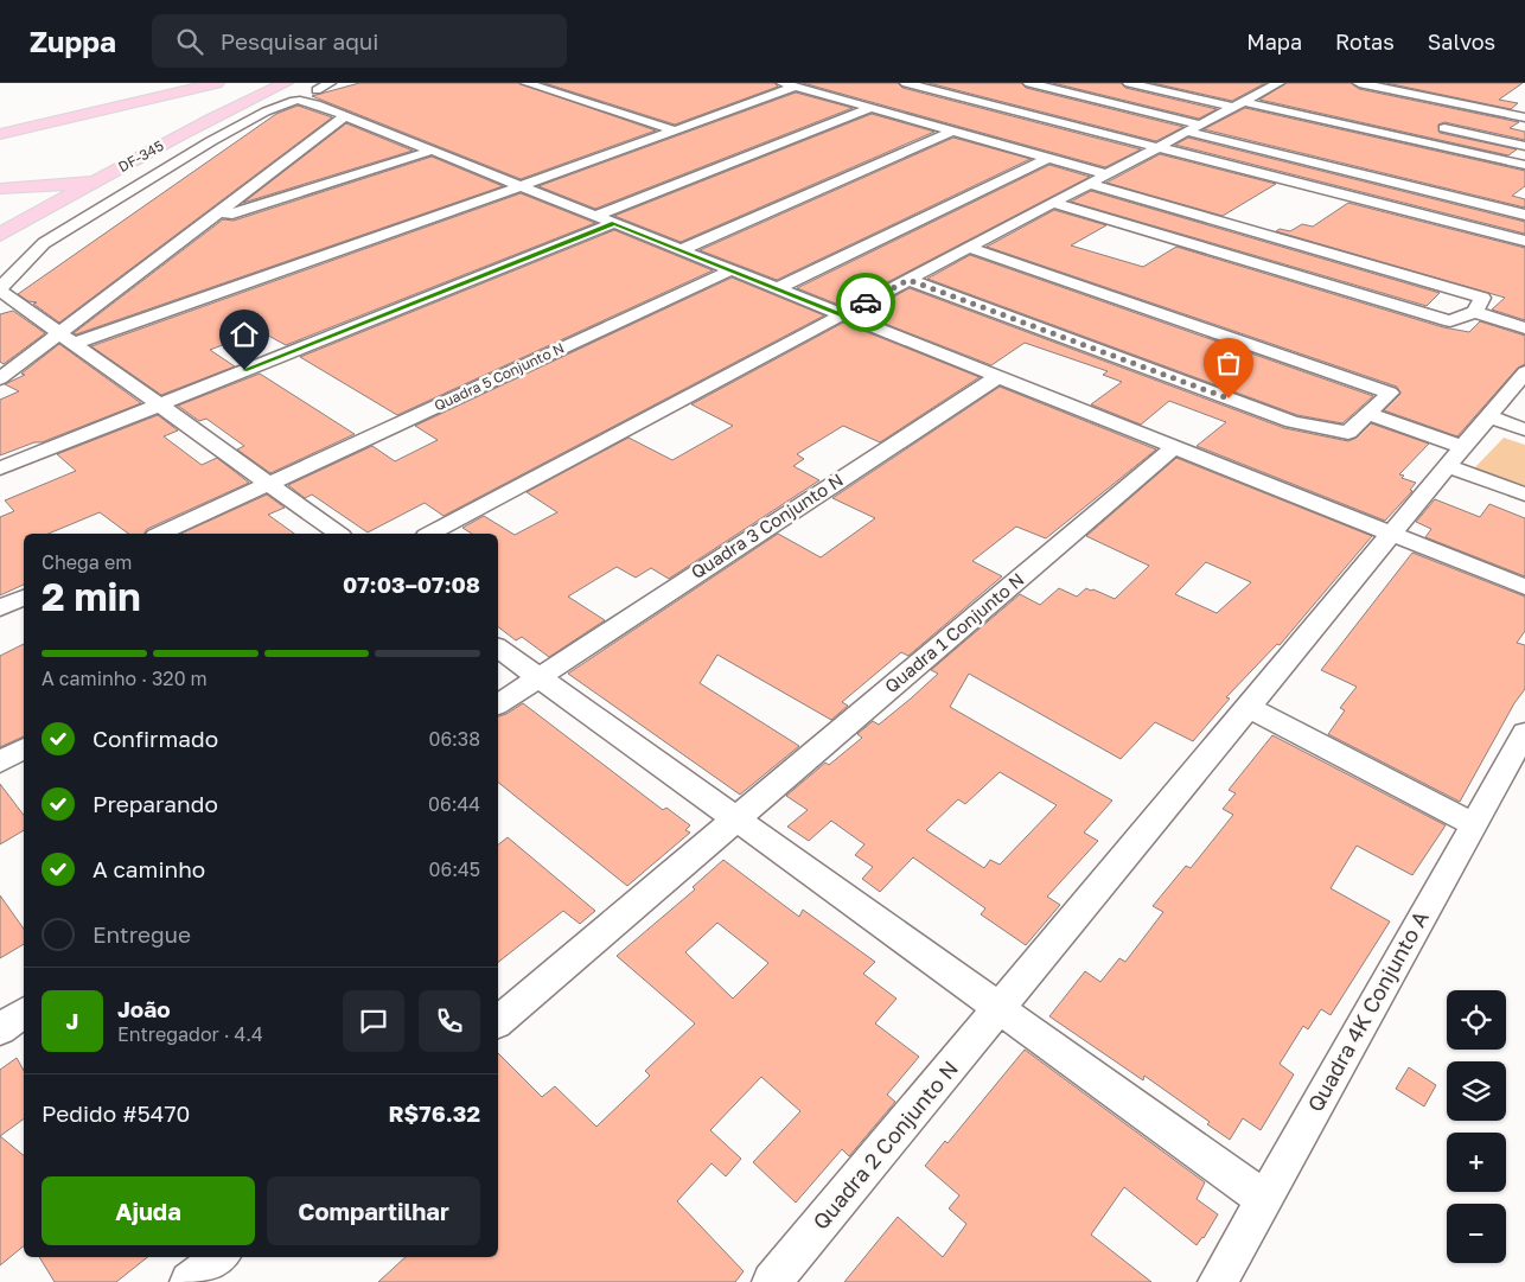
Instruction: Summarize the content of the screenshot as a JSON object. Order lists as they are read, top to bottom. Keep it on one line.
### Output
{"streets":{"main road":["DF-345"],"street":["Quadra 5 Conjunto N","Quadra 3 Conjunto N","Quadra 1 Conjunto N","Quadra 4K Conjunto A","Quadra 2 Conjunto N"]},"page":{"header":"Zuppa","search":"Pesquisar aqui","nav":["Mapa","Rotas","Salvos"],"heading":["2 min","Chega em","07:03–07:08"],"panel":["João","Entregador · 4.4","Pedido #5470","R$76.32"],"bar":"A caminho · 320 m","list":[["Confirmado","06:38"],["Preparando","06:44"],["A caminho","06:45"],"Entregue"],"map_buttons":["+","−"],"round":"J","buttons":["Ajuda","Compartilhar"]}}
